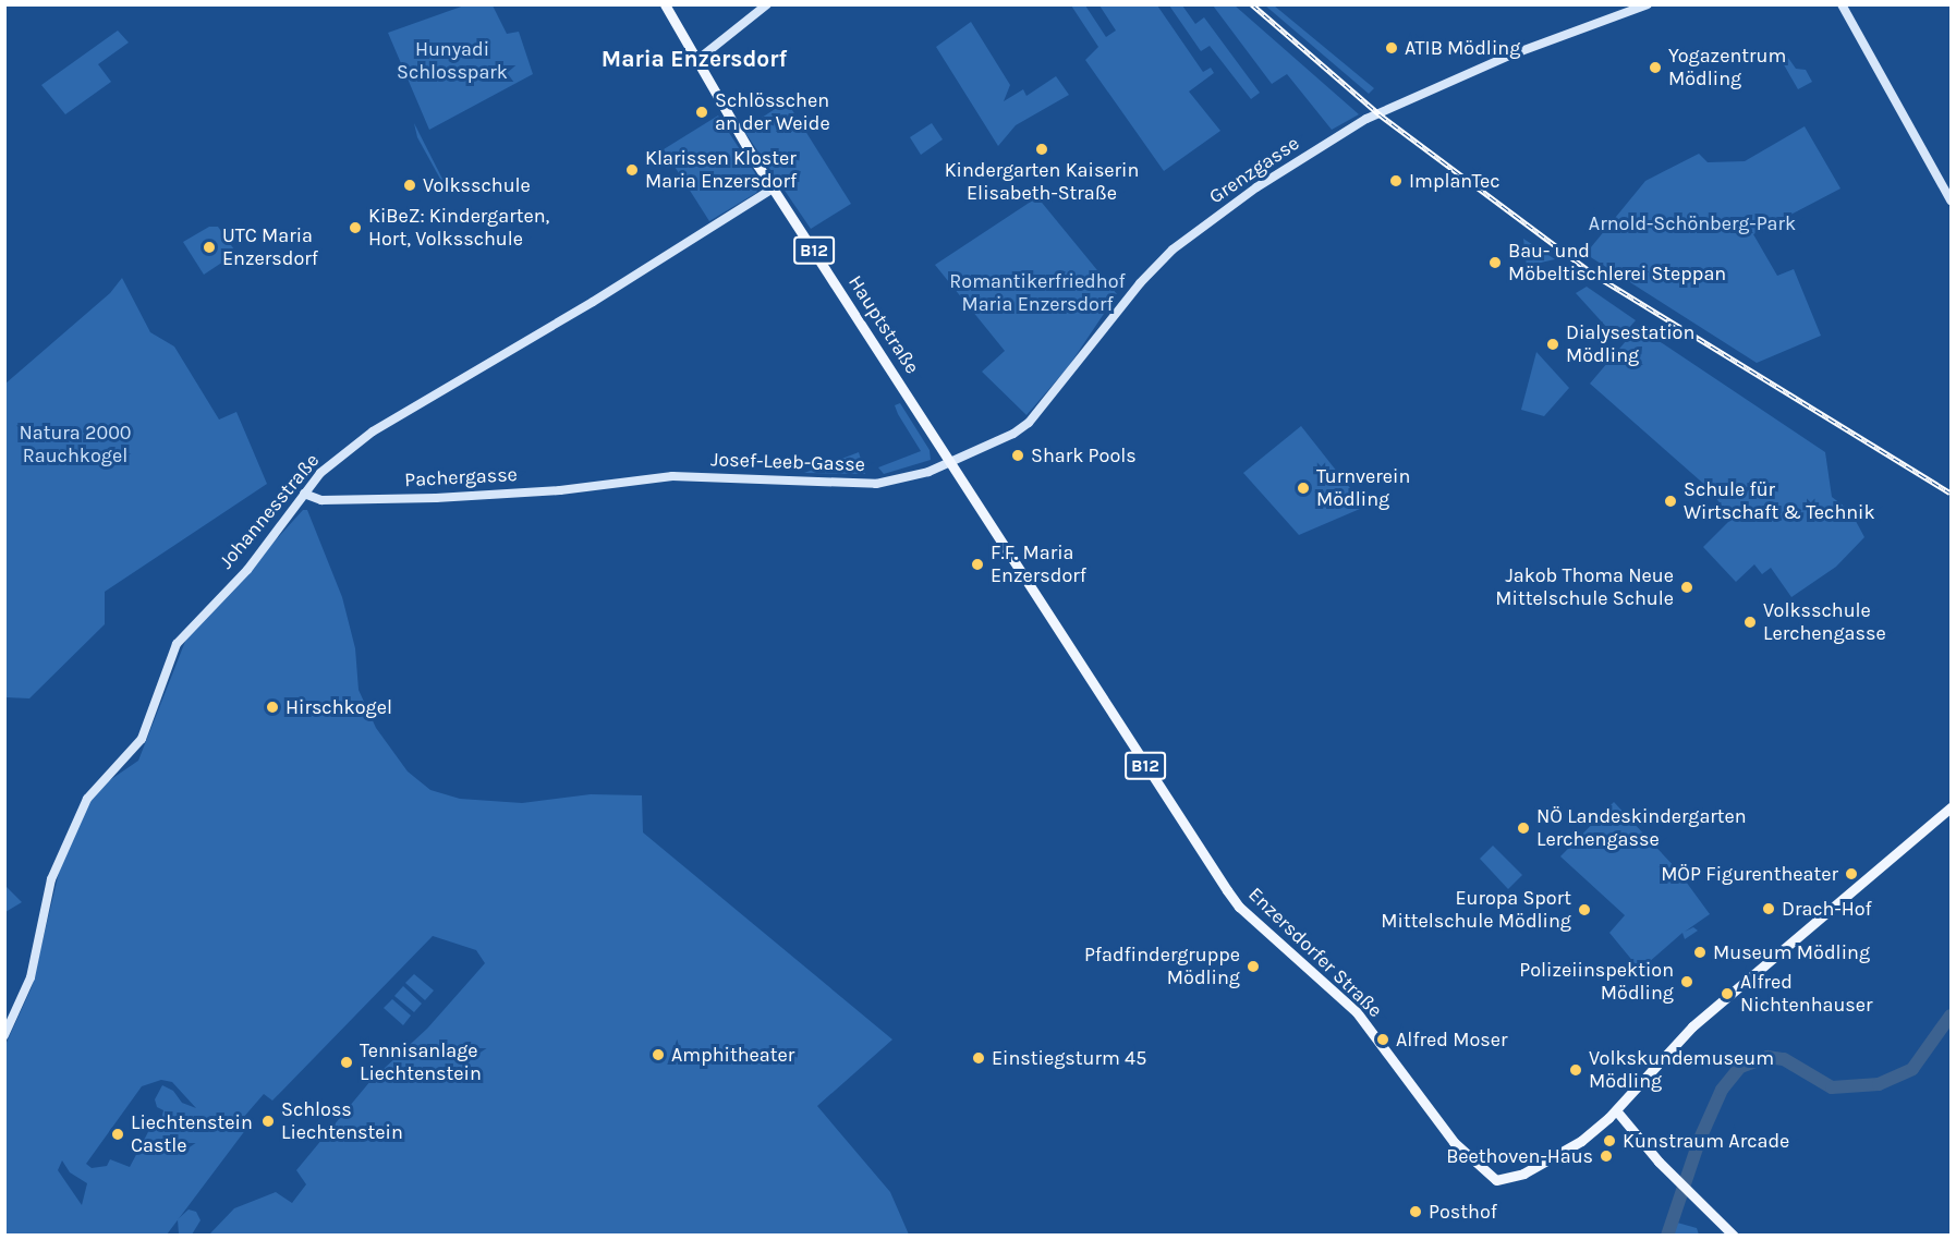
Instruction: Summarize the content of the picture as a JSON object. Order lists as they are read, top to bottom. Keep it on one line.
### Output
{"streets":{"main road":["B12","Hauptstraße","Enzersdorfer Straße"],"street":["Grenzgasse","Josef-Leeb-Gasse","Pachergasse","Johannesstraße"]},"crossings":[["Grenzgasse","Hauptstraße"],["Grenzgasse","Josef-Leeb-Gasse"],["Grenzgasse","Enzersdorfer Straße"],["Hauptstraße","Josef-Leeb-Gasse"],["Hauptstraße","Johannesstraße"],["Hauptstraße","Enzersdorfer Straße"],["Josef-Leeb-Gasse","Pachergasse"],["Josef-Leeb-Gasse","Enzersdorfer Straße"],["Pachergasse","Johannesstraße"]],"districts":["Maria Enzersdorf"],"parks":["Hunyadi Schlosspark","Arnold-Schönberg-Park","Romantikerfriedhof Maria Enzersdorf","Natura 2000 Rauchkogel"],"places":["ATIB Mödling","Yogazentrum Mödling","Schlösschen an der Weide","Kindergarten Kaiserin Elisabeth-Straße","Klarissen Kloster Maria Enzersdorf","ImplanTec","Volksschule","KiBeZ: Kindergarten, Hort, Volksschule","UTC Maria Enzersdorf","Bau- und Möbeltischlerei Steppan","Dialysestation Mödling","Shark Pools","Turnverein Mödling","Schule für Wirtschaft & Technik","F.F. Maria Enzersdorf","Jakob Thoma Neue Mittelschule Schule","Volksschule Lerchengasse","Hirschkogel","NÖ Landeskindergarten Lerchengasse","MÖP Figurentheater","Drach-Hof","Europa Sport Mittelschule Mödling","Museum Mödling","Pfadfindergruppe Mödling","Polizeiinspektion Mödling","Alfred Nichtenhauser","Alfred Moser","Amphitheater","Einstiegsturm 45","Tennisanlage Liechtenstein","Volkskundemuseum Mödling","Schloss Liechtenstein","Liechtenstein Castle","Kunstraum Arcade","Beethoven-Haus","Posthof"]}
